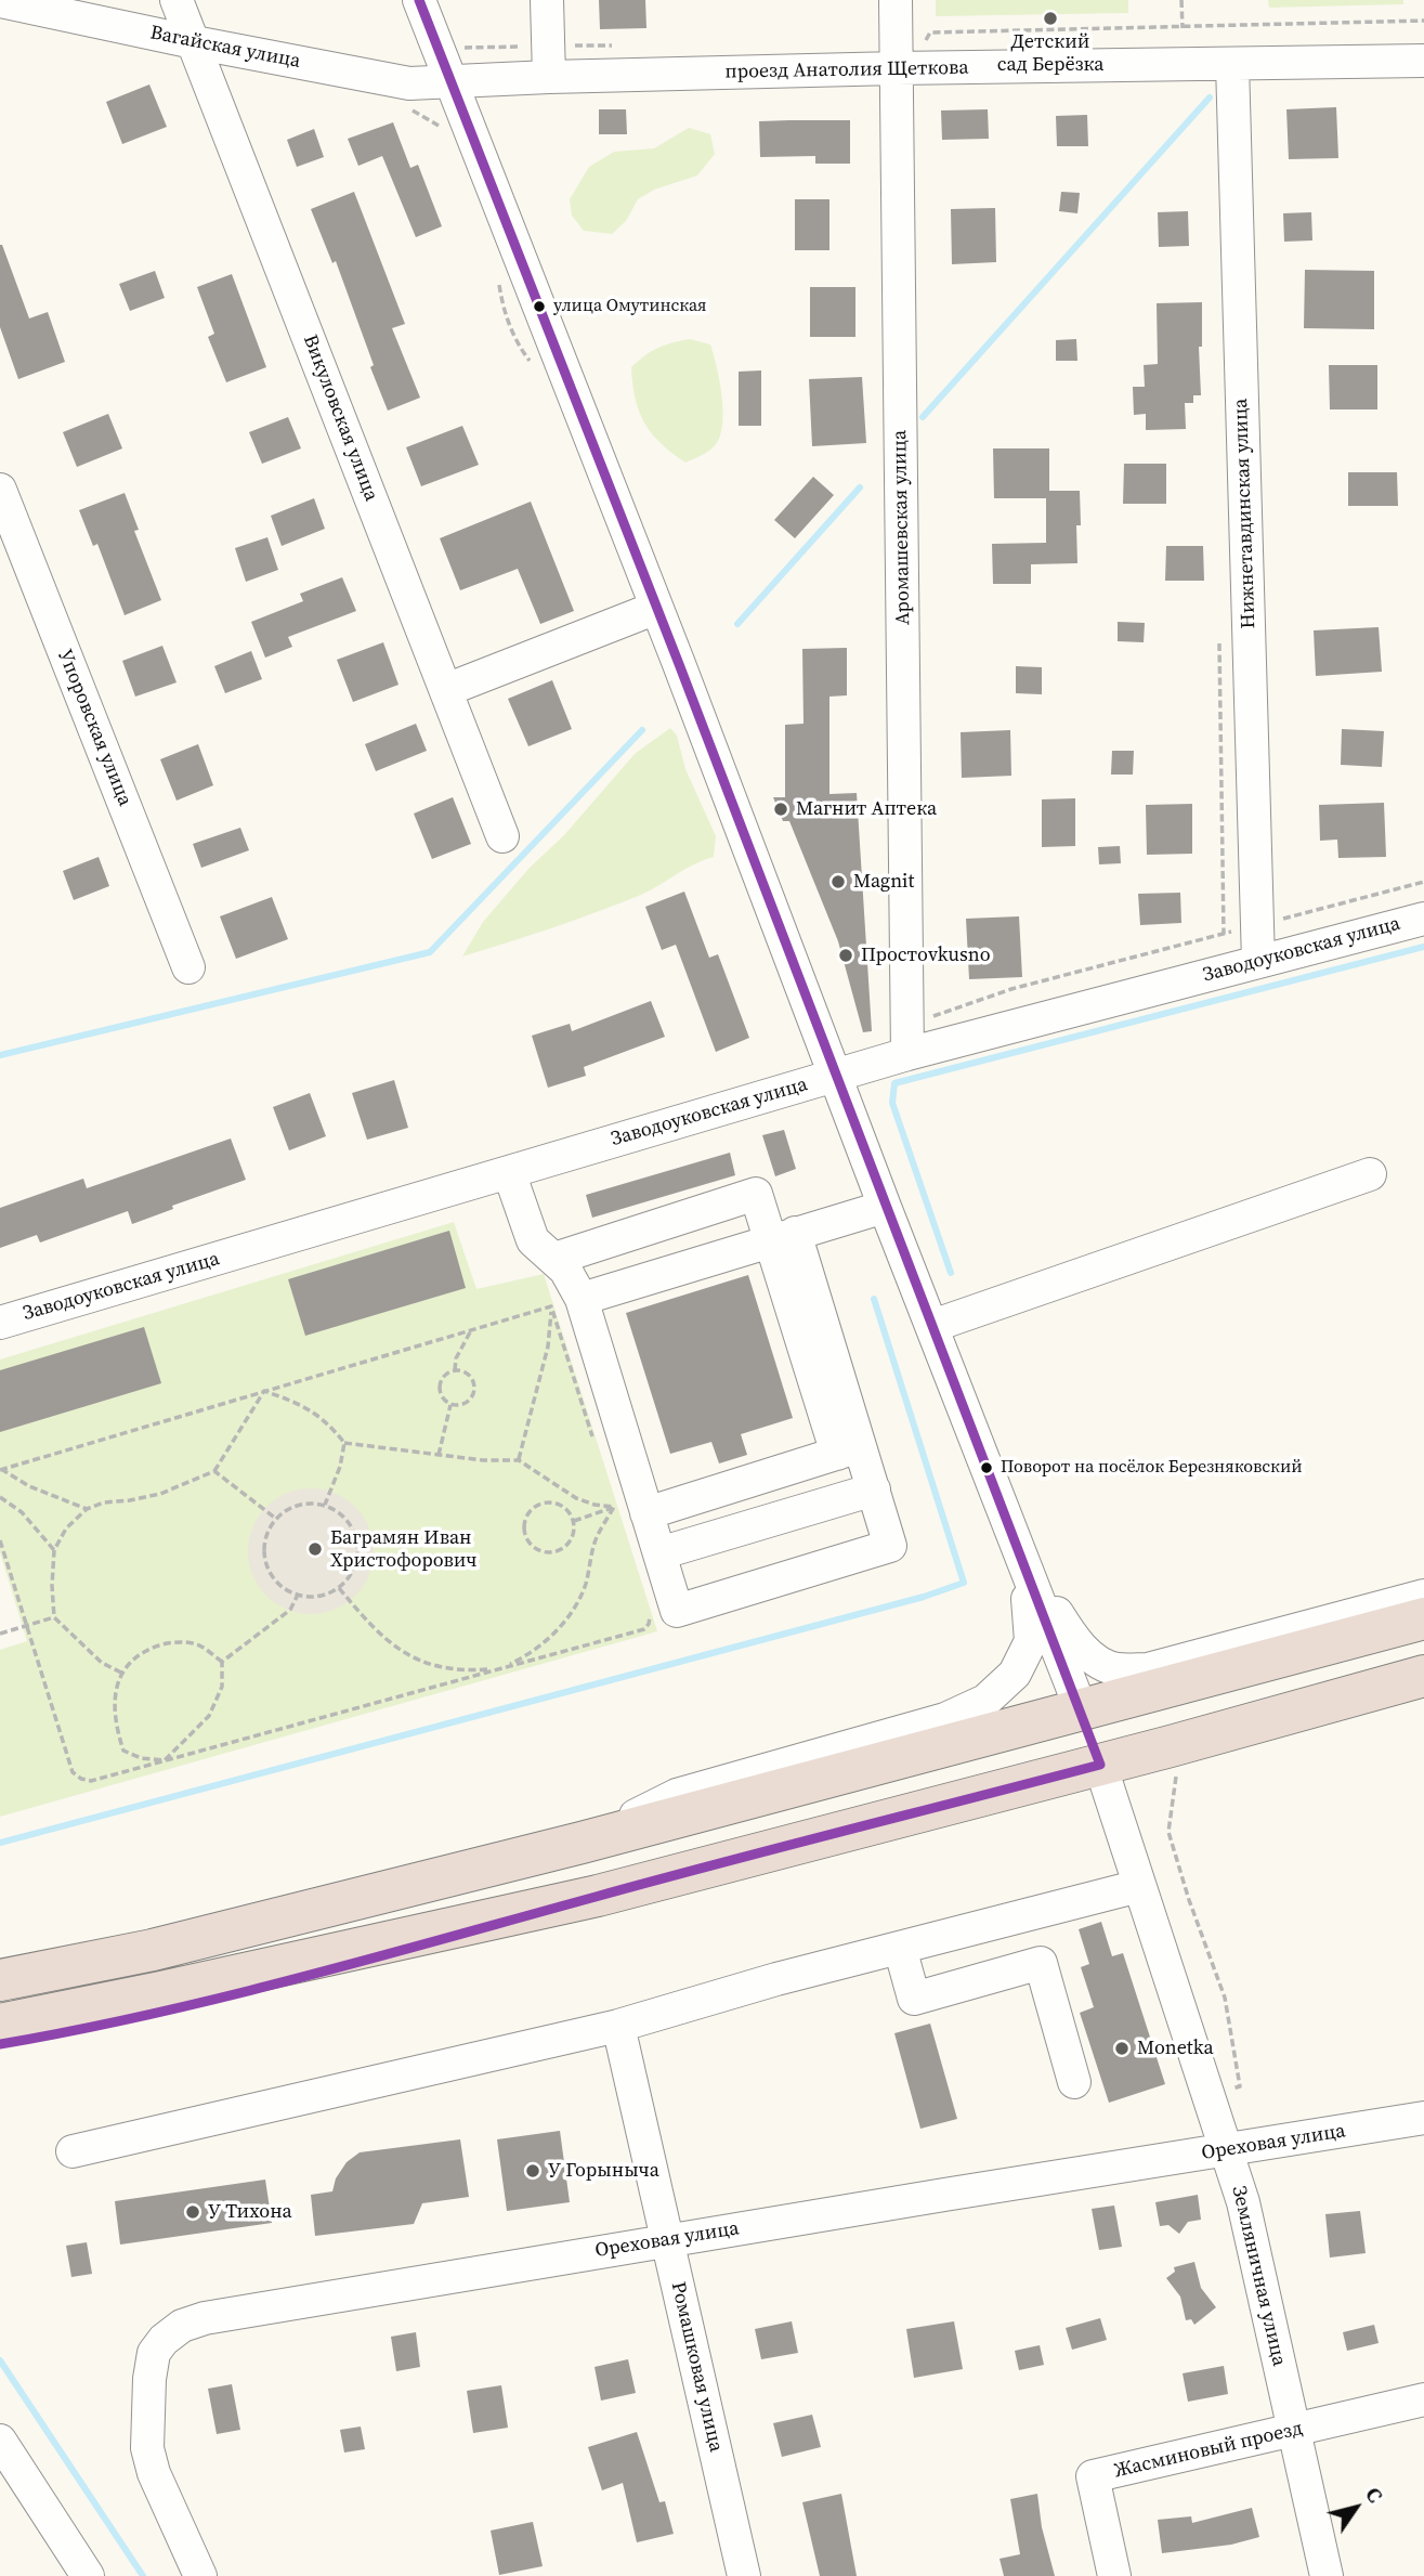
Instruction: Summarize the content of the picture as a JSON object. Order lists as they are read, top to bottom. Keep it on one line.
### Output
{"streets":{"street":["Вагайская улица","проезд Анатолия Щеткова","Викуловская улица","Нижнетавдинская улица","Аромашевская улица","Упоровская улица","Заводоуковская улица","Ореховая улица","Земляничная улица","Ромашковая улица","Жасминовый проезд"]},"crossings":[["Вагайская улица","проезд Анатолия Щеткова"],["Вагайская улица","Викуловская улица"],["проезд Анатолия Щеткова","Нижнетавдинская улица"],["проезд Анатолия Щеткова","Аромашевская улица"],["Нижнетавдинская улица","Заводоуковская улица"],["Аромашевская улица","Заводоуковская улица"],["Ореховая улица","Земляничная улица"],["Ореховая улица","Ромашковая улица"],["Земляничная улица","Жасминовый проезд"]],"places":["Детский сад Берёзка","улица Омутинская","Магнит Аптека","Magnit","Простоvkusno","Поворот на посёлок Березняковский","Баграмян Иван Христофорович","Monetka","У Горыныча","У Тихона"],"north":"top right"}
